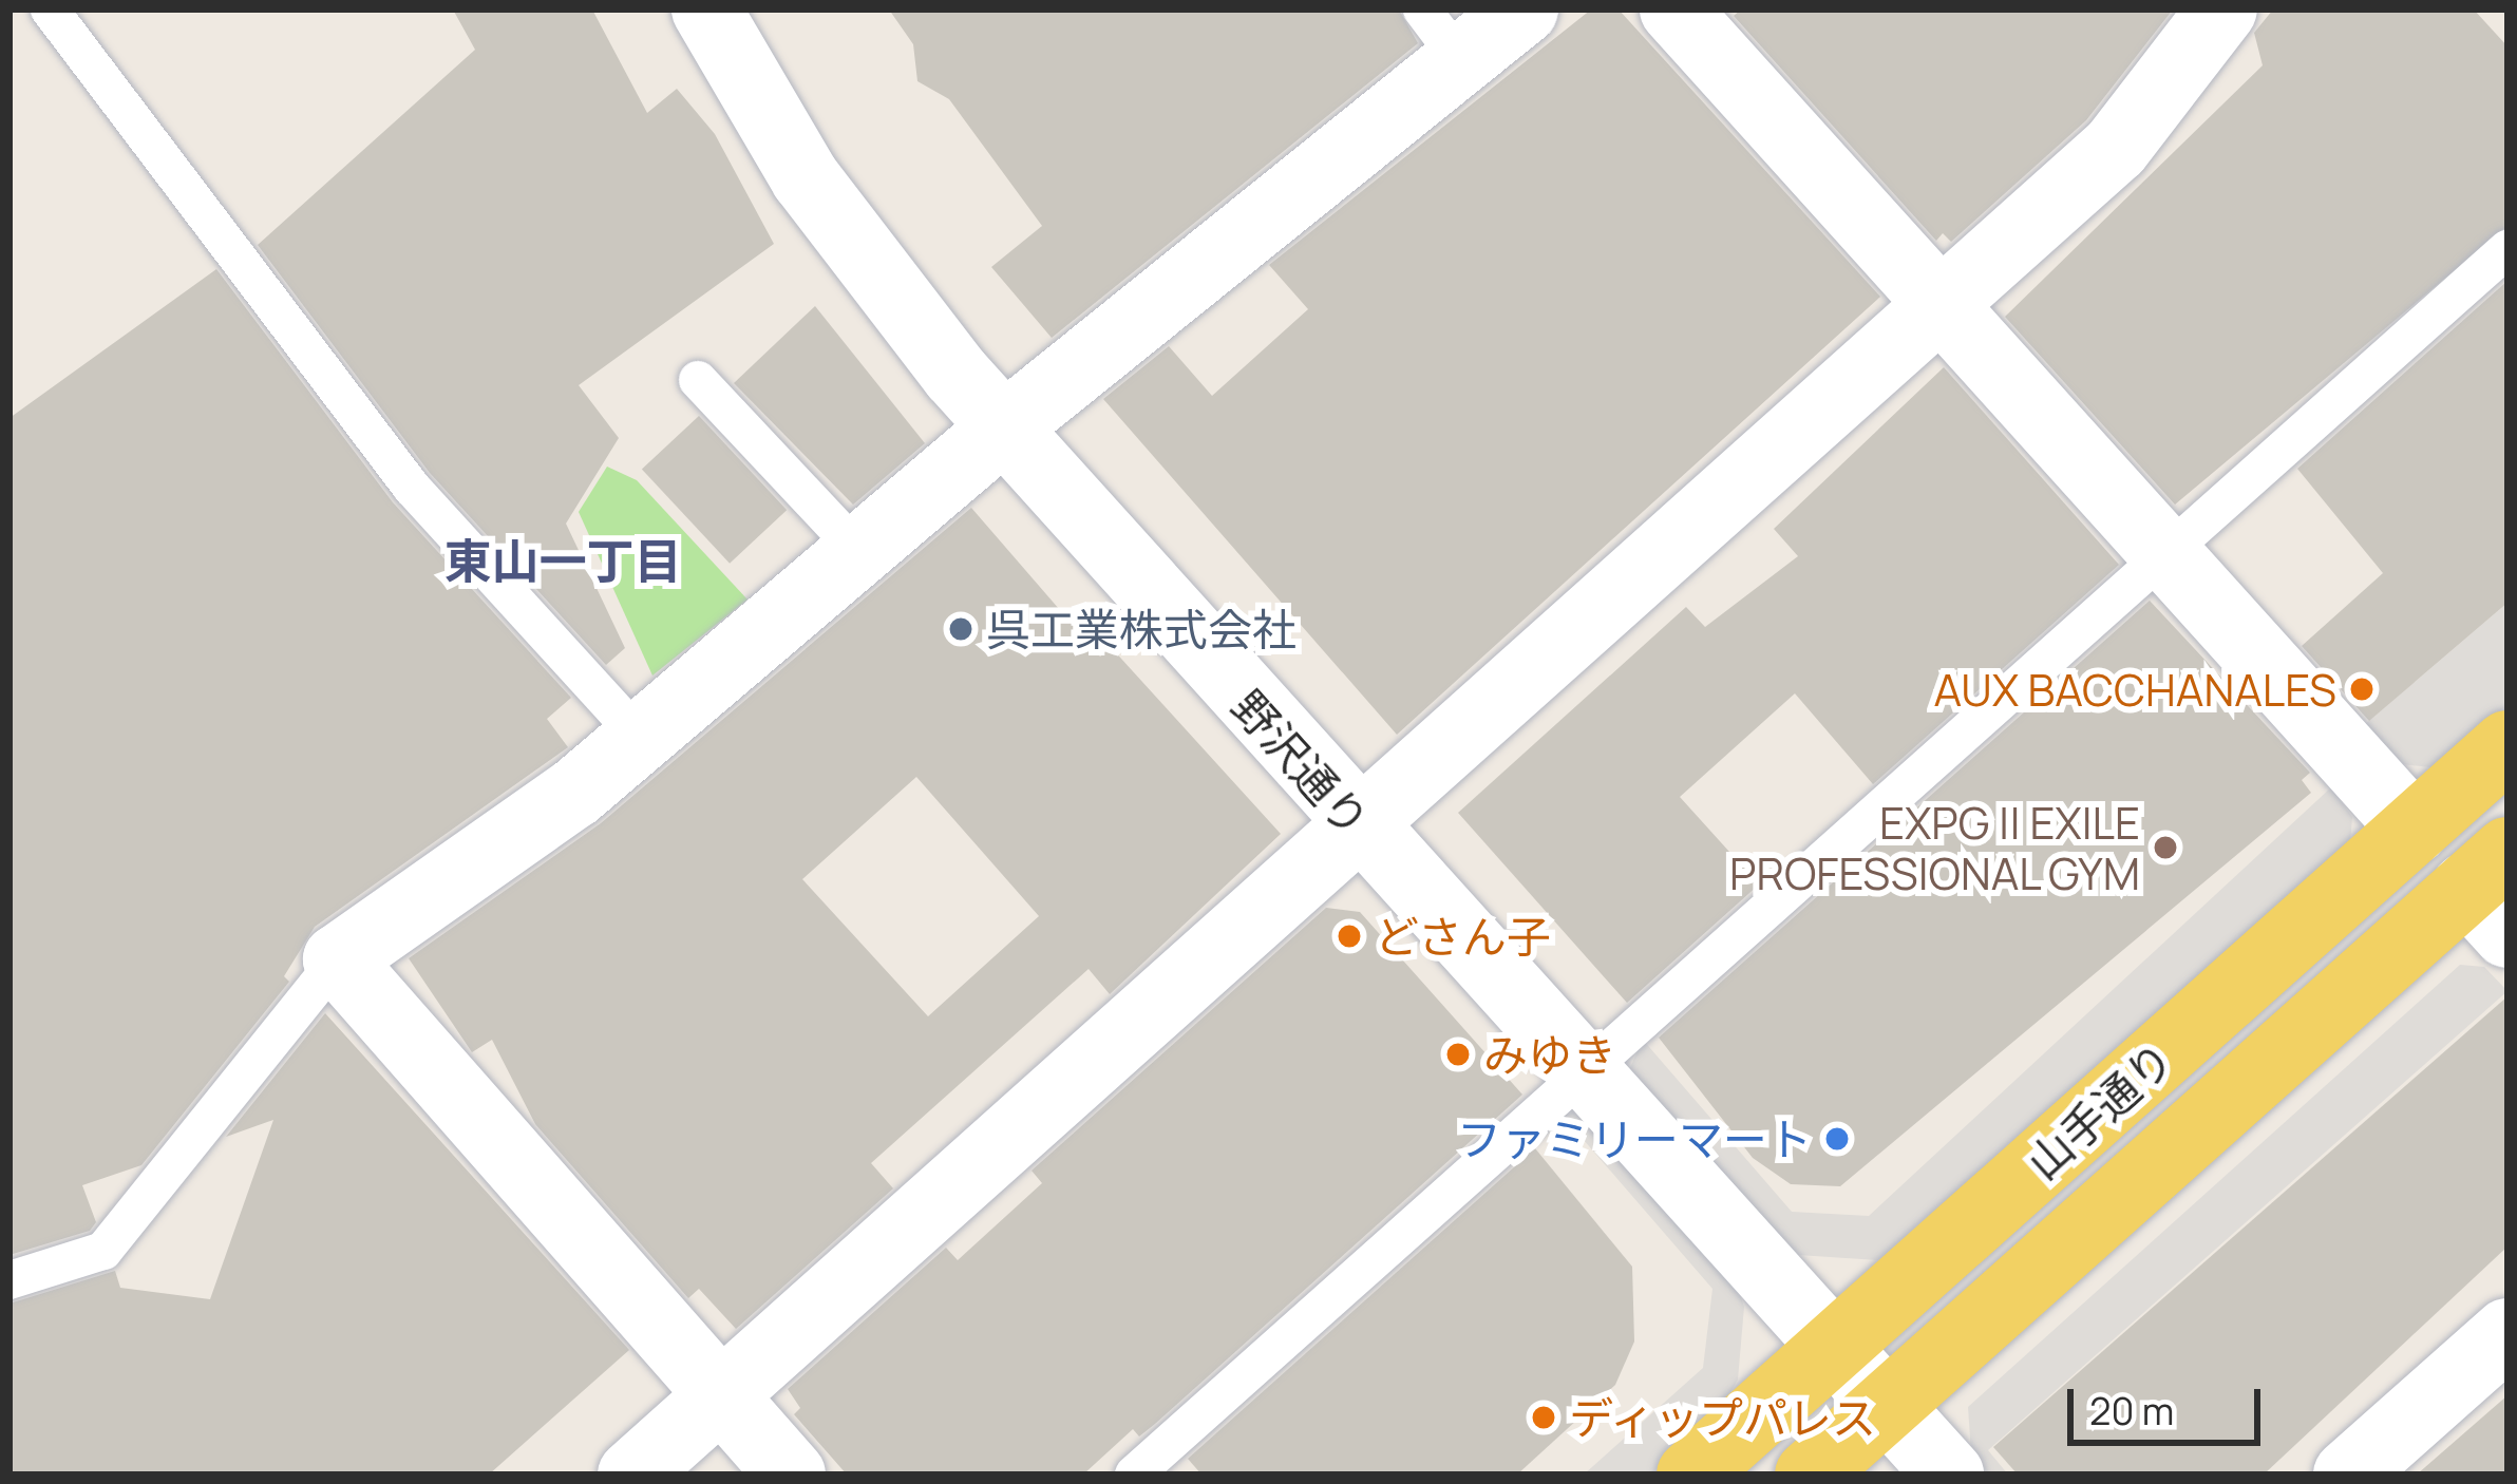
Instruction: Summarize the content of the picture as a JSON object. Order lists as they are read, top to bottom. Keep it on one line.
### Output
{"streets":{"main road":["山手通り"],"street":["野沢通り"]},"crossings":[["野沢通り","山手通り"]],"districts":["東山一丁目"],"places":["呉工業株式会社","AUX BACCHANALES","EXPG || EXILE PROFESSIONAL GYM","どさん子","みゆき","ファミリーマート","ディップパレス"],"scale_bar":"20 m"}
